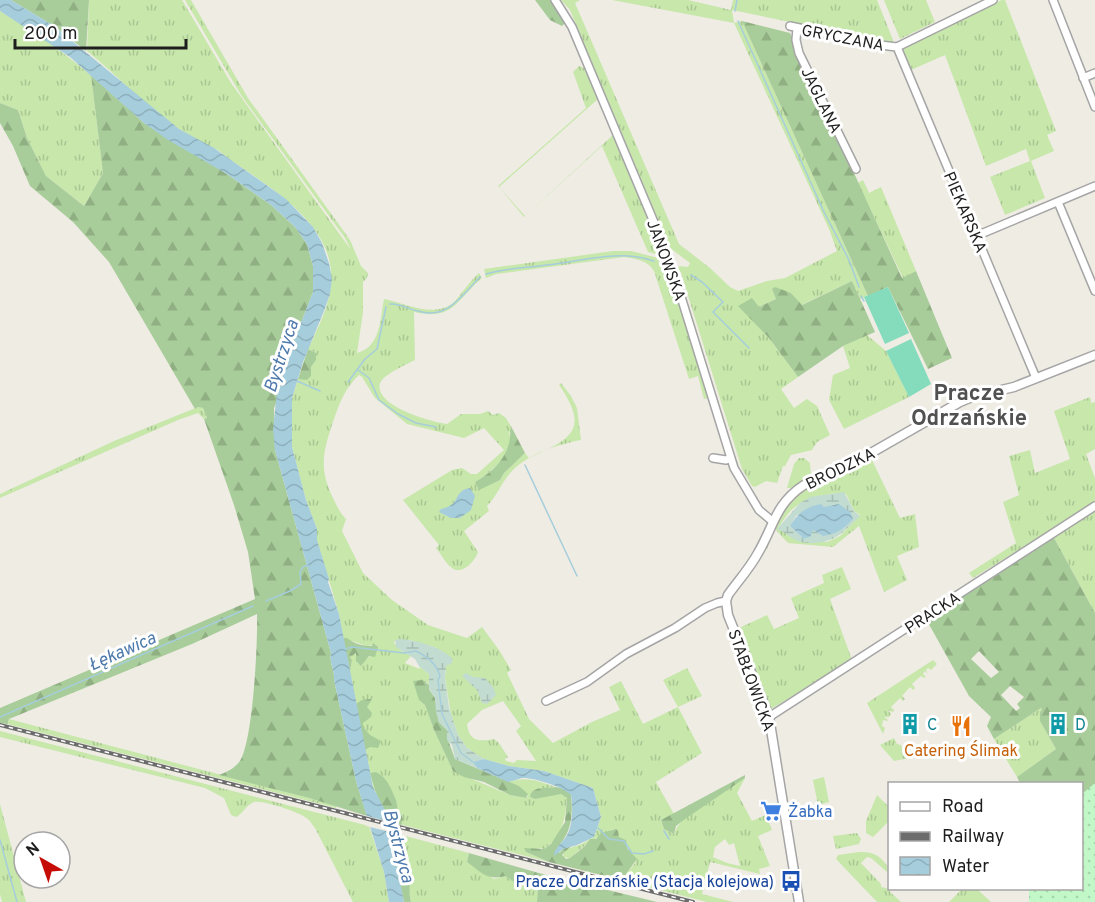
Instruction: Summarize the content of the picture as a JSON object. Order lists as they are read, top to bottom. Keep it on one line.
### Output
{"streets":{"street":["GRYCZANA","JAGLANA","PIEKARSKA","JANOWSKA","BRODZKA","PRACKA","STABŁOWICKA"]},"crossings":[["GRYCZANA","JAGLANA"],["GRYCZANA","PIEKARSKA"],["PIEKARSKA","BRODZKA"],["JANOWSKA","BRODZKA"],["BRODZKA","STABŁOWICKA"],["PRACKA","STABŁOWICKA"]],"districts":["Pracze Odrzańskie"],"water":["Bystrzyca","Łękawica"],"places":{"building":["C","D"],"restaurant":["Catering Ślimak"],"supermarket":["Żabka"],"bus stop":["Pracze Odrzańskie (Stacja kolejowa)"]},"legend":["Road","Railway","Water"],"scale_bar":"200 m","north":"top left"}
